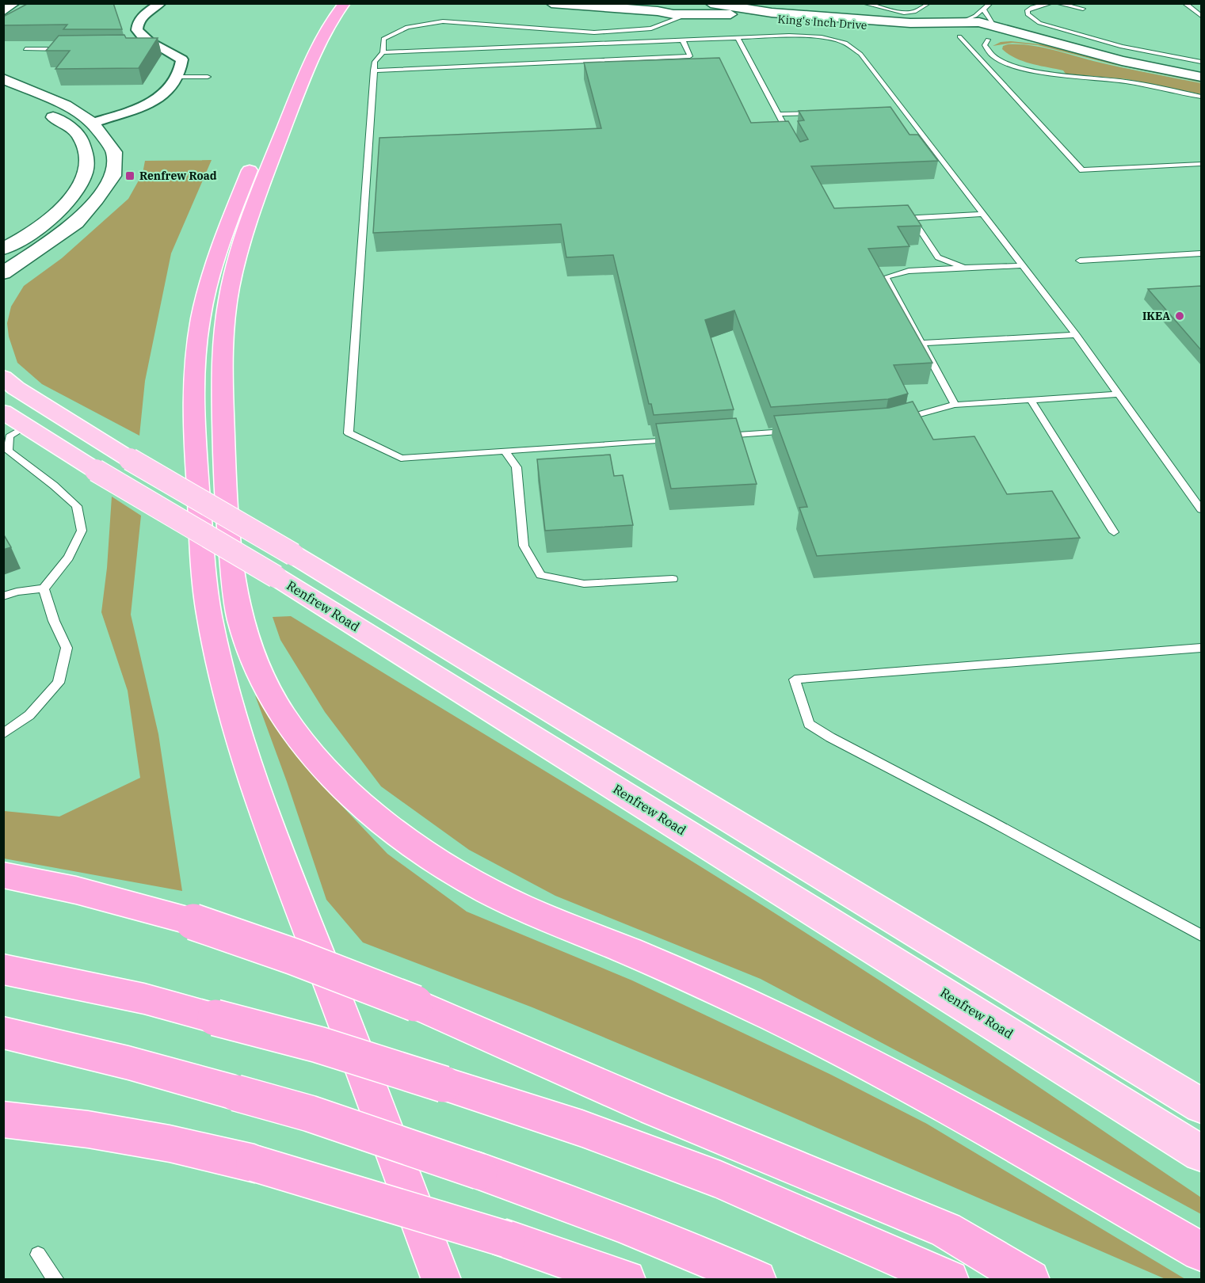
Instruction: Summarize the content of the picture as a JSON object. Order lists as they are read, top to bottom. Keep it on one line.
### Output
{"streets":{"main road":["Renfrew Road"],"street":["King's Inch Drive"]},"places":{"transit":["Renfrew Road"],"other":["IKEA"]}}
